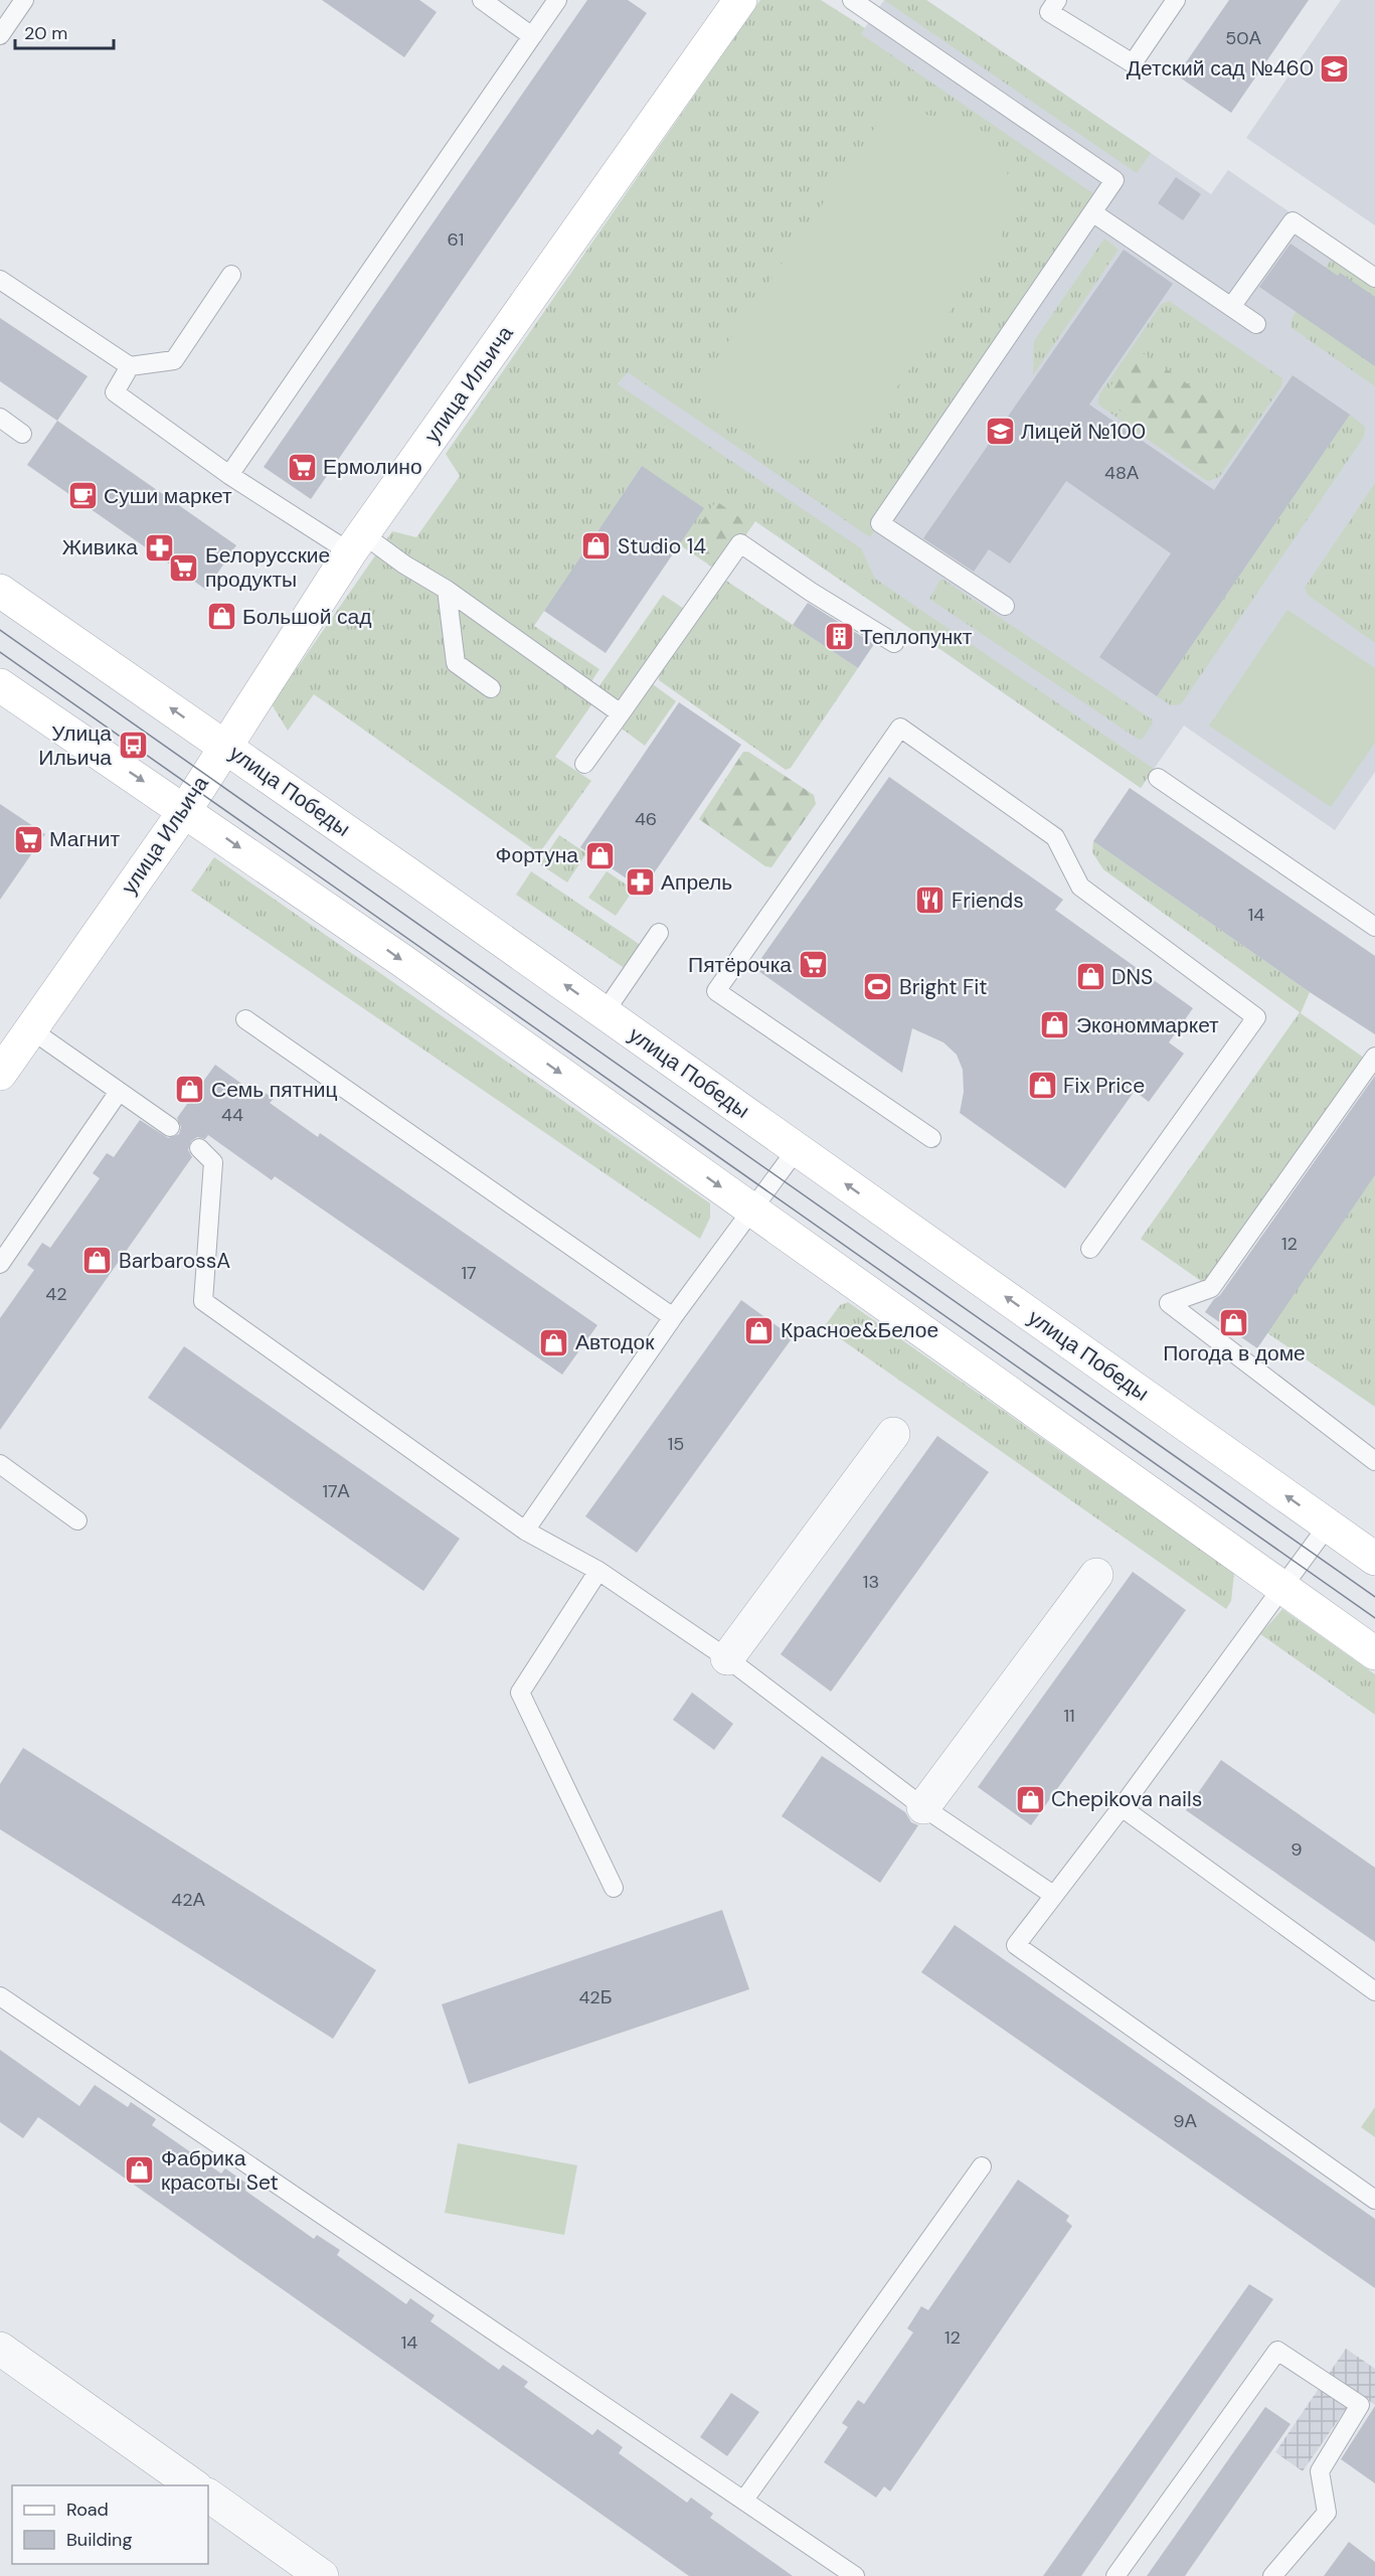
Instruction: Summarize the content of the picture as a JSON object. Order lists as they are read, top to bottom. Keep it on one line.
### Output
{"streets":{"main road":["улица Ильича","улица Победы"]},"crossings":[["улица Ильича","улица Победы"]],"places":{"school or university":["Детский сад №460","Лицей №100"],"supermarket":["Ермолино","Белорусские продукты","Магнит","Пятёрочка"],"cafe":["Суши маркет"],"shop":["Studio 14","Большой сад","Фортуна","DNS","Экономмаркет","Fix Price","Семь пятниц","BarbarossA","Погода в доме","Красное&Белое","Автодок","Chepikova nails","Фабрика красоты Set"],"pharmacy":["Живика","Апрель"],"building":["Теплопункт"],"bus stop":["Улица Ильича"],"restaurant":["Friends"],"sports":["Bright Fit"]},"house_numbers":["50А","61","48А","46","14","44","12","17","42","15","17А","13","11","9","42А","42Б","9А","12","14"],"legend":["Road","Building"],"scale_bar":"20 m"}
